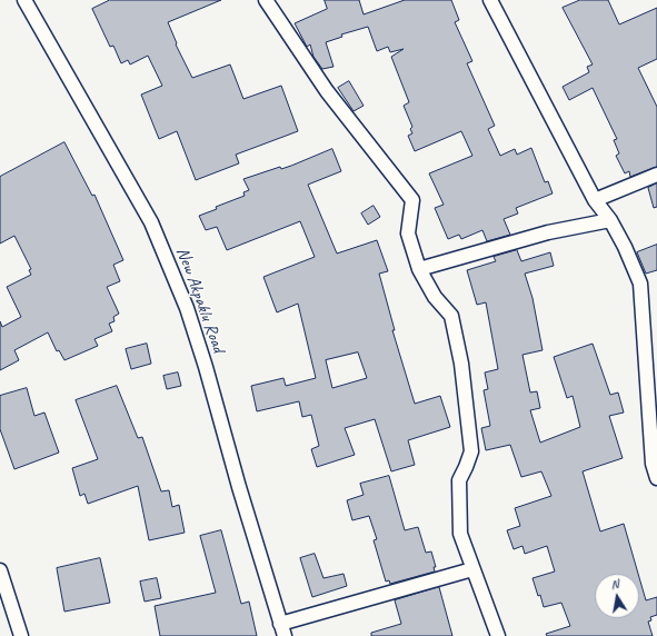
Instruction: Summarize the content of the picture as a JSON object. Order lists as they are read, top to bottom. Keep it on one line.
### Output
{"streets":{"street":["New Akpaklu Road"]},"north":"top"}
